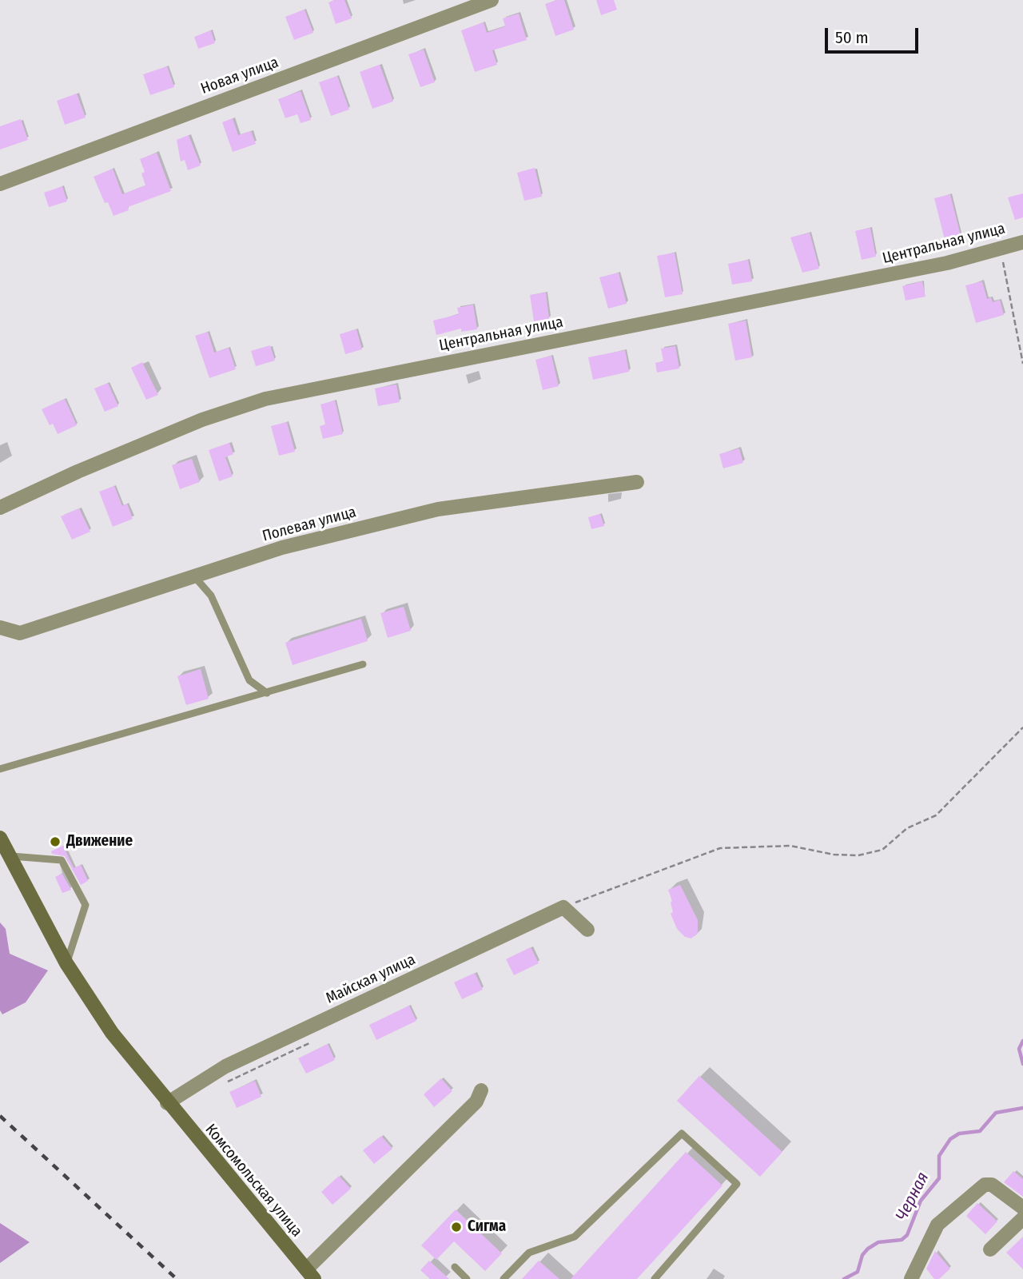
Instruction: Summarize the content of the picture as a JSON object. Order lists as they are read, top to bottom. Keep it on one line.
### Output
{"streets":{"main road":["Комсомольская улица"],"street":["Новая улица","Центральная улица","Полевая улица","Майская улица"]},"crossings":[["Майская улица","Комсомольская улица"]],"water":["Черная"],"places":["Движение","Сигма"],"scale_bar":"50 m"}
